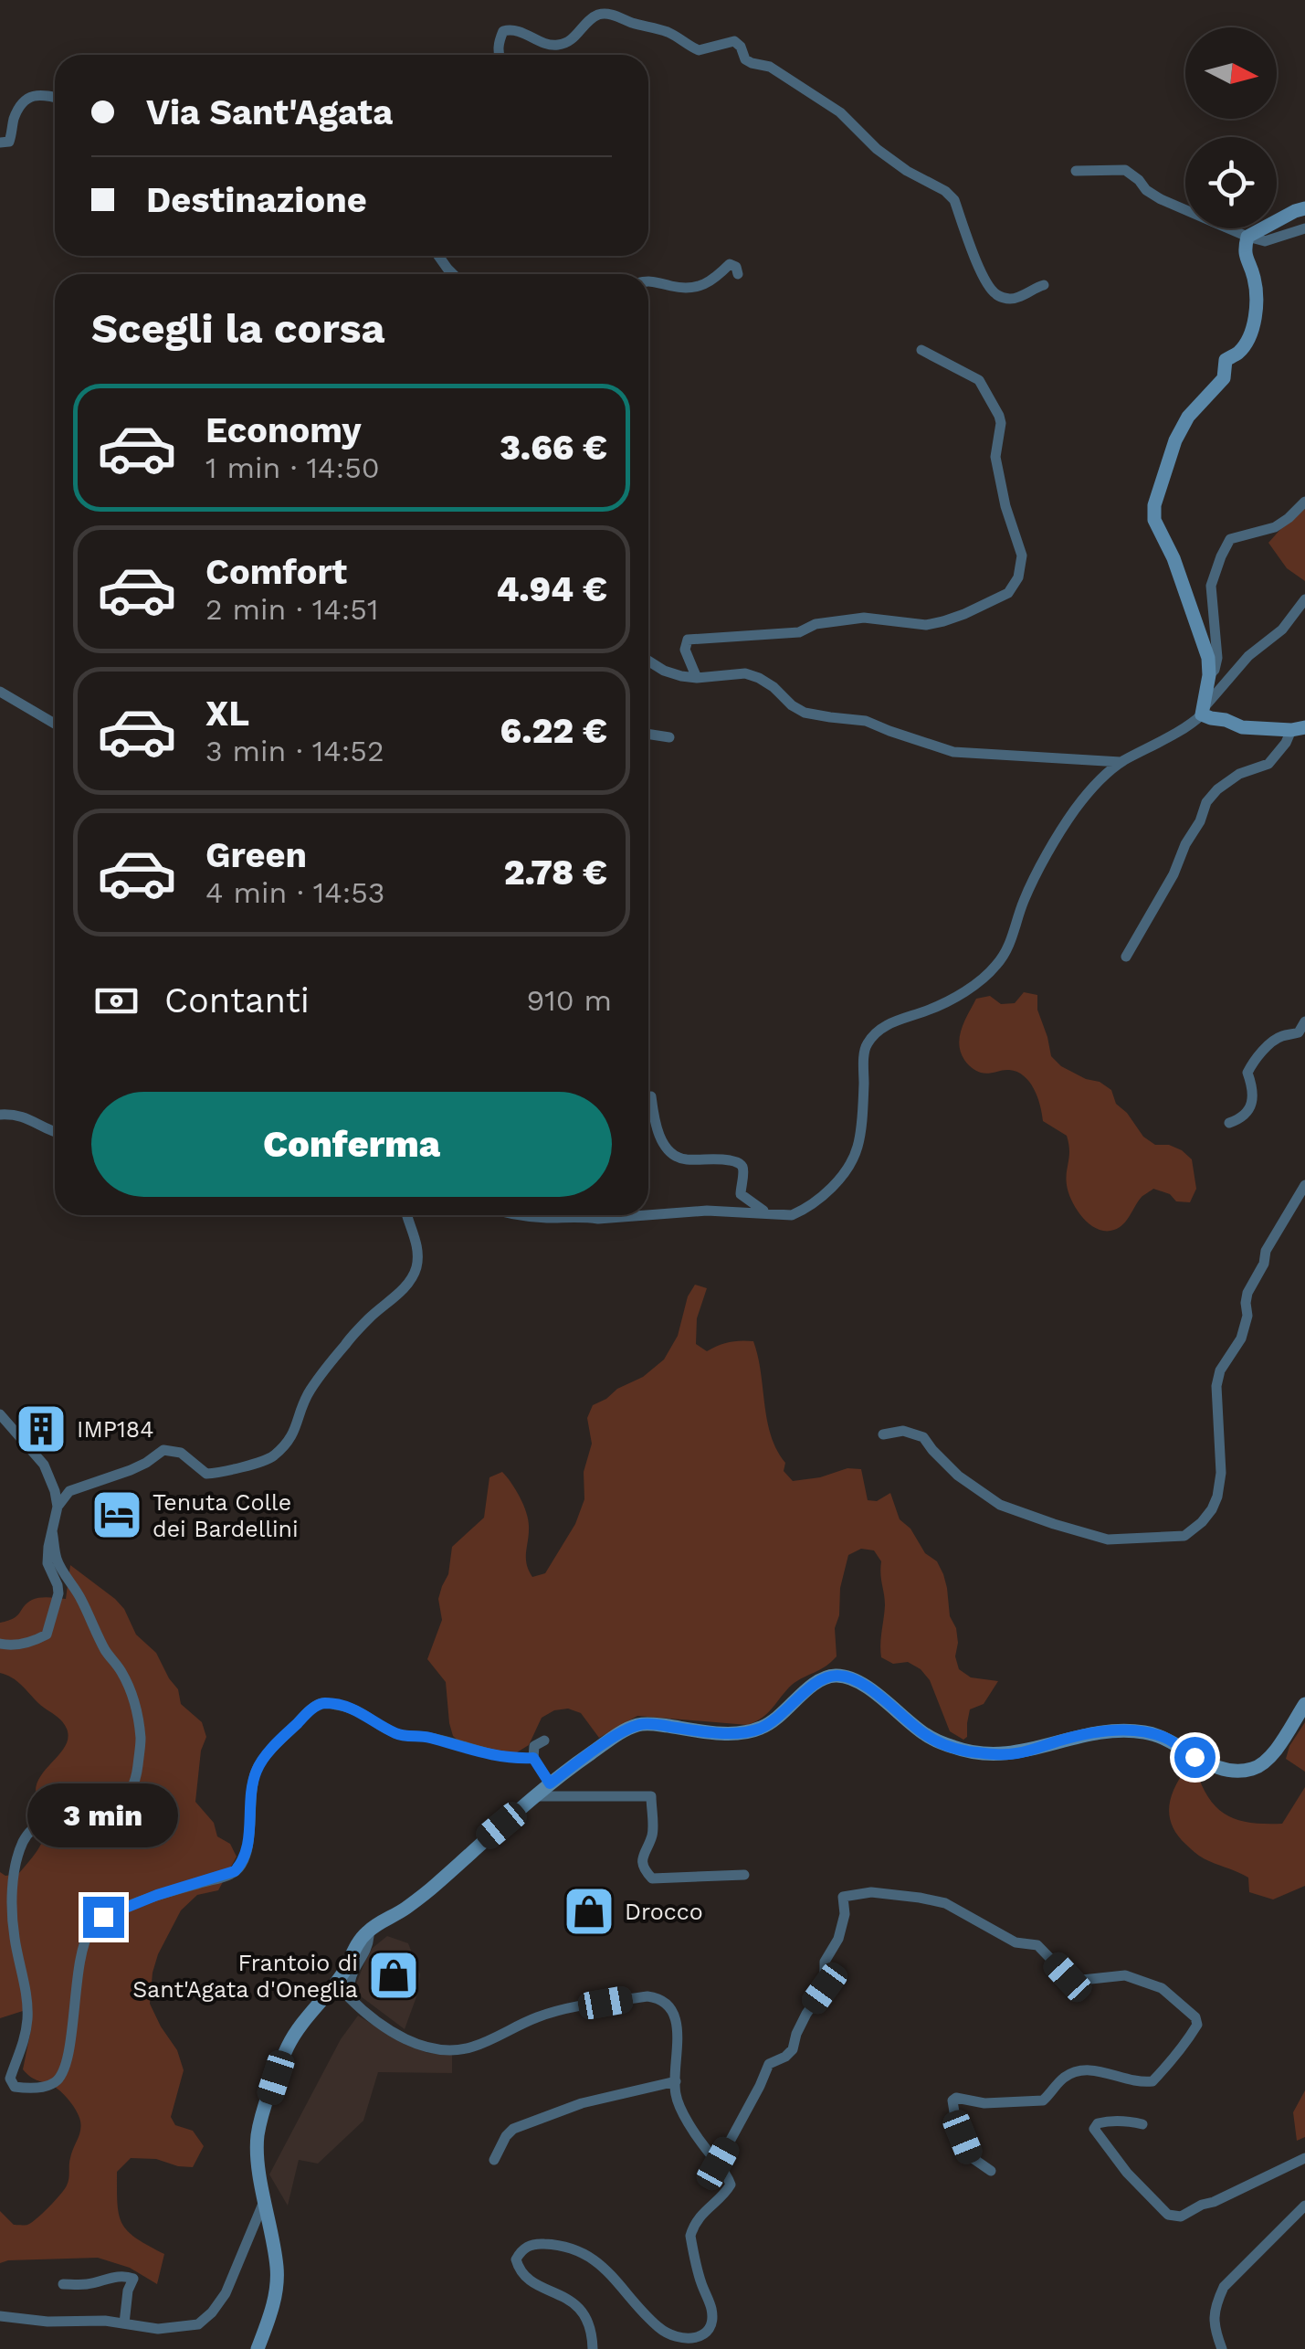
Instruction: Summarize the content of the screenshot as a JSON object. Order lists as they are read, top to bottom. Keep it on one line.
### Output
{"places":{"building":["IMP184"],"hotel":["Tenuta Colle dei Bardellini"],"shop":["Drocco","Frantoio di Sant'Agata d'Oneglia"]},"north":"right","page":{"banner":["Via Sant'Agata","Destinazione"],"heading":"Scegli la corsa","list":[{"name":"Economy","note":"1 min · 14:50","value":"3.66 €"},{"name":"Comfort","note":"2 min · 14:51","value":"4.94 €"},{"name":"XL","note":"3 min · 14:52","value":"6.22 €"},{"name":"Green","note":"4 min · 14:53","value":"2.78 €"}],"pay":["Contanti","910 m"],"buttons":"Conferma","bubble":"3 min"}}
